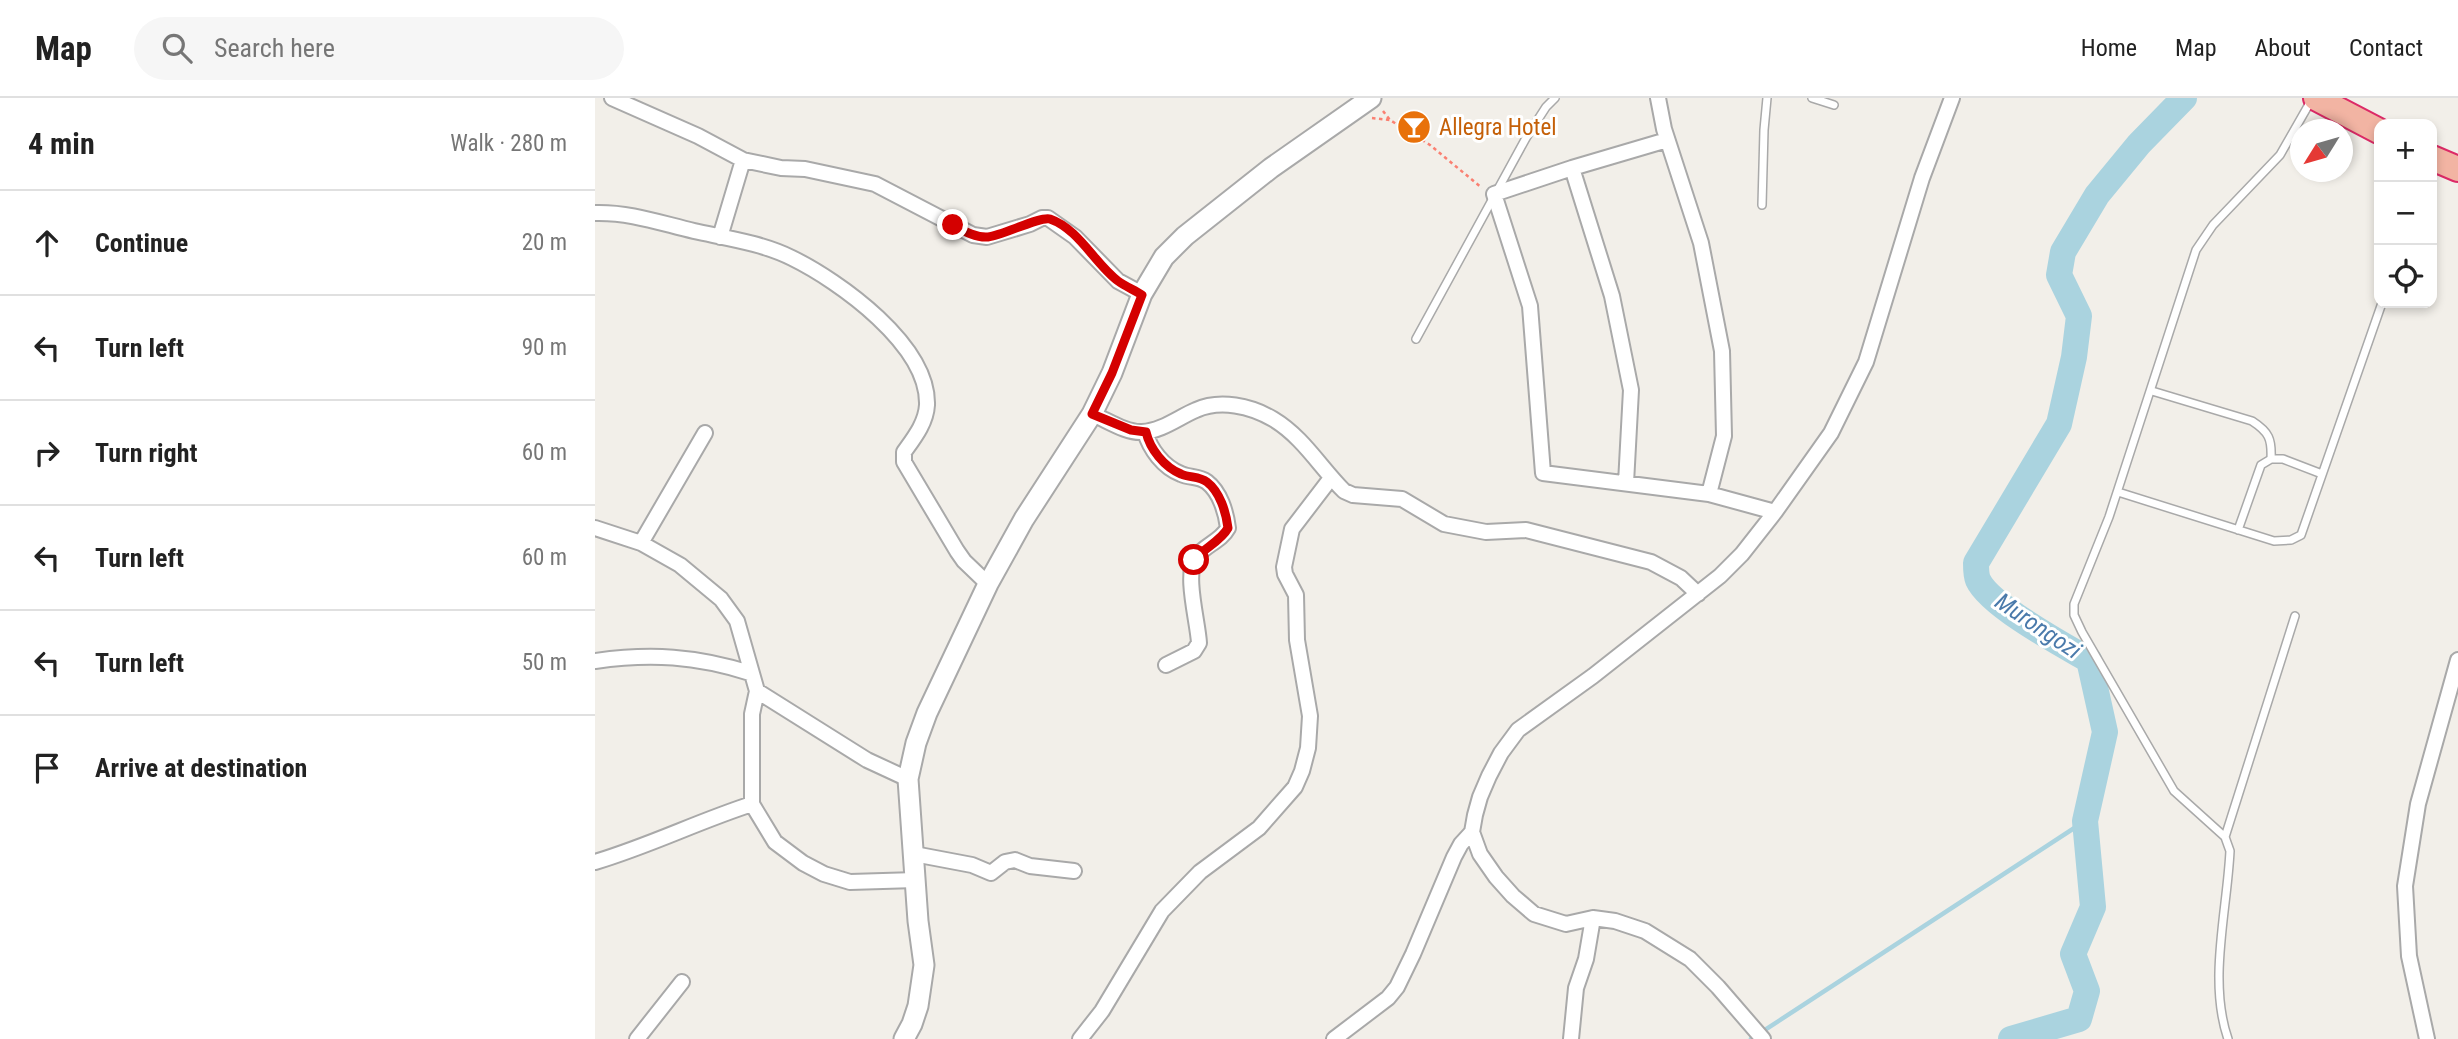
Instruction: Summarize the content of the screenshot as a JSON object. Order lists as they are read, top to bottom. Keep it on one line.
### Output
{"water":["Murongozi"],"places":{"bar":["Allegra Hotel"]},"north":"bottom left","page":{"header":"Map","search":"Search here","nav":["Home","Map","About","Contact"],"heading":["4 min","Walk · 280 m"],"map_buttons":["+","−"],"list":[["Continue","20 m"],["Turn left","90 m"],["Turn right","60 m"],["Turn left","60 m"],["Turn left","50 m"],"Arrive at destination"]}}
